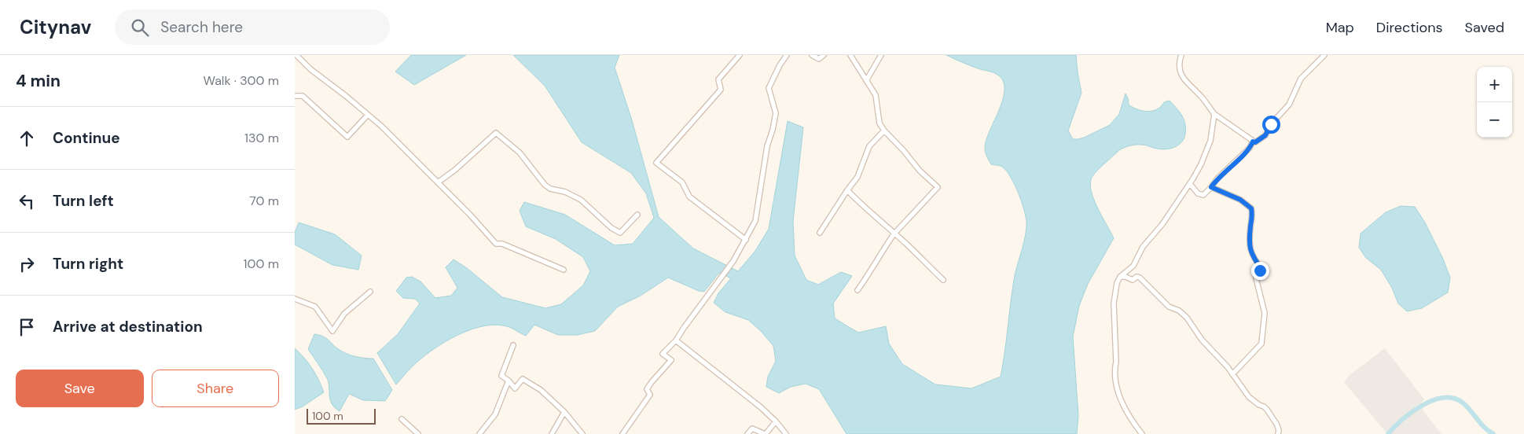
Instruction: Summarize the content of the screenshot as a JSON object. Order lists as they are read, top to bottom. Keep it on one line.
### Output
{"scale_bar":"100 m","page":{"header":"Citynav","search":"Search here","nav":["Map","Directions","Saved"],"heading":["4 min","Walk · 300 m"],"map_buttons":["+","−"],"list":[["Continue","130 m"],["Turn left","70 m"],["Turn right","100 m"],"Arrive at destination"],"buttons":["Save","Share"],"scale":"100 m"}}
